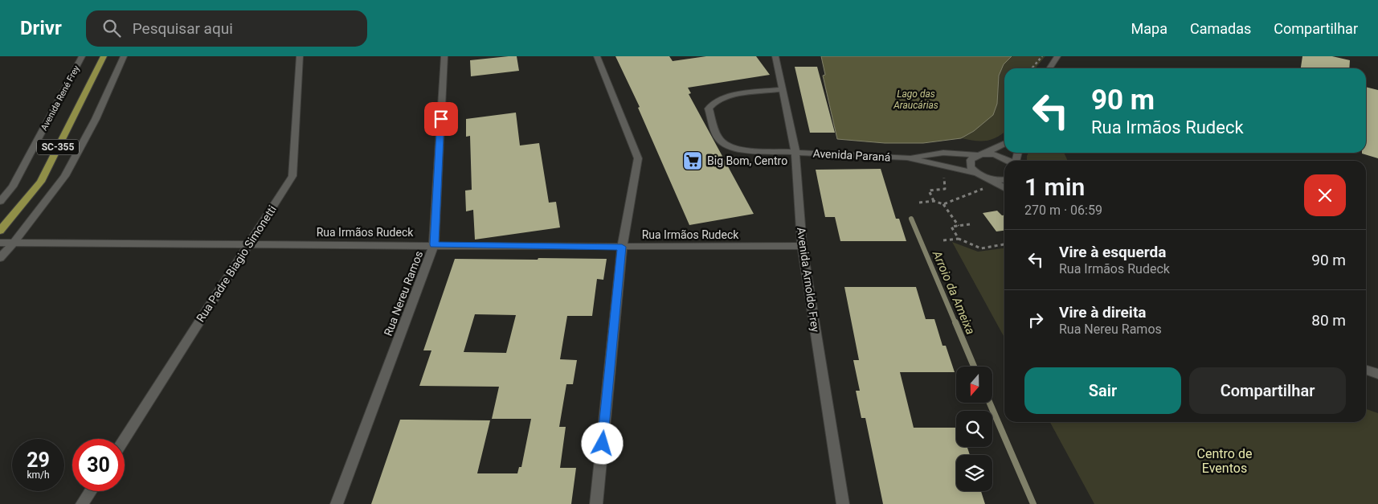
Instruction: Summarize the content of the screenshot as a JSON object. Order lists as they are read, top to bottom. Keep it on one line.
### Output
{"streets":{"main road":["Avenida René Frey","SC-355"],"street":["Avenida Paraná","Rua Irmãos Rudeck","Rua Padre Biagio Simonetti","Avenida Arnoldo Frey","Rua Nereu Ramos"]},"crossings":[["Avenida Paraná","Avenida Arnoldo Frey"],["Rua Irmãos Rudeck","Rua Padre Biagio Simonetti"],["Rua Irmãos Rudeck","Avenida Arnoldo Frey"],["Rua Irmãos Rudeck","Rua Nereu Ramos"]],"water":["Lago das Araucárias","Arroio da Ameixa"],"parks":["Centro de Eventos"],"places":{"supermarket":["Big Bom, Centro"]},"north":"bottom","page":{"header":"Drivr","search":"Pesquisar aqui","nav":["Mapa","Camadas","Compartilhar"],"turn":["90 m","Rua Irmãos Rudeck"],"heading":["1 min","270 m · 06:59"],"list":[{"name":"Vire à esquerda","note":"Rua Irmãos Rudeck","value":"90 m"},{"name":"Vire à direita","note":"Rua Nereu Ramos","value":"80 m"}],"buttons":["Sair","Compartilhar"],"speed":"29 km/h","limit":"30"}}
